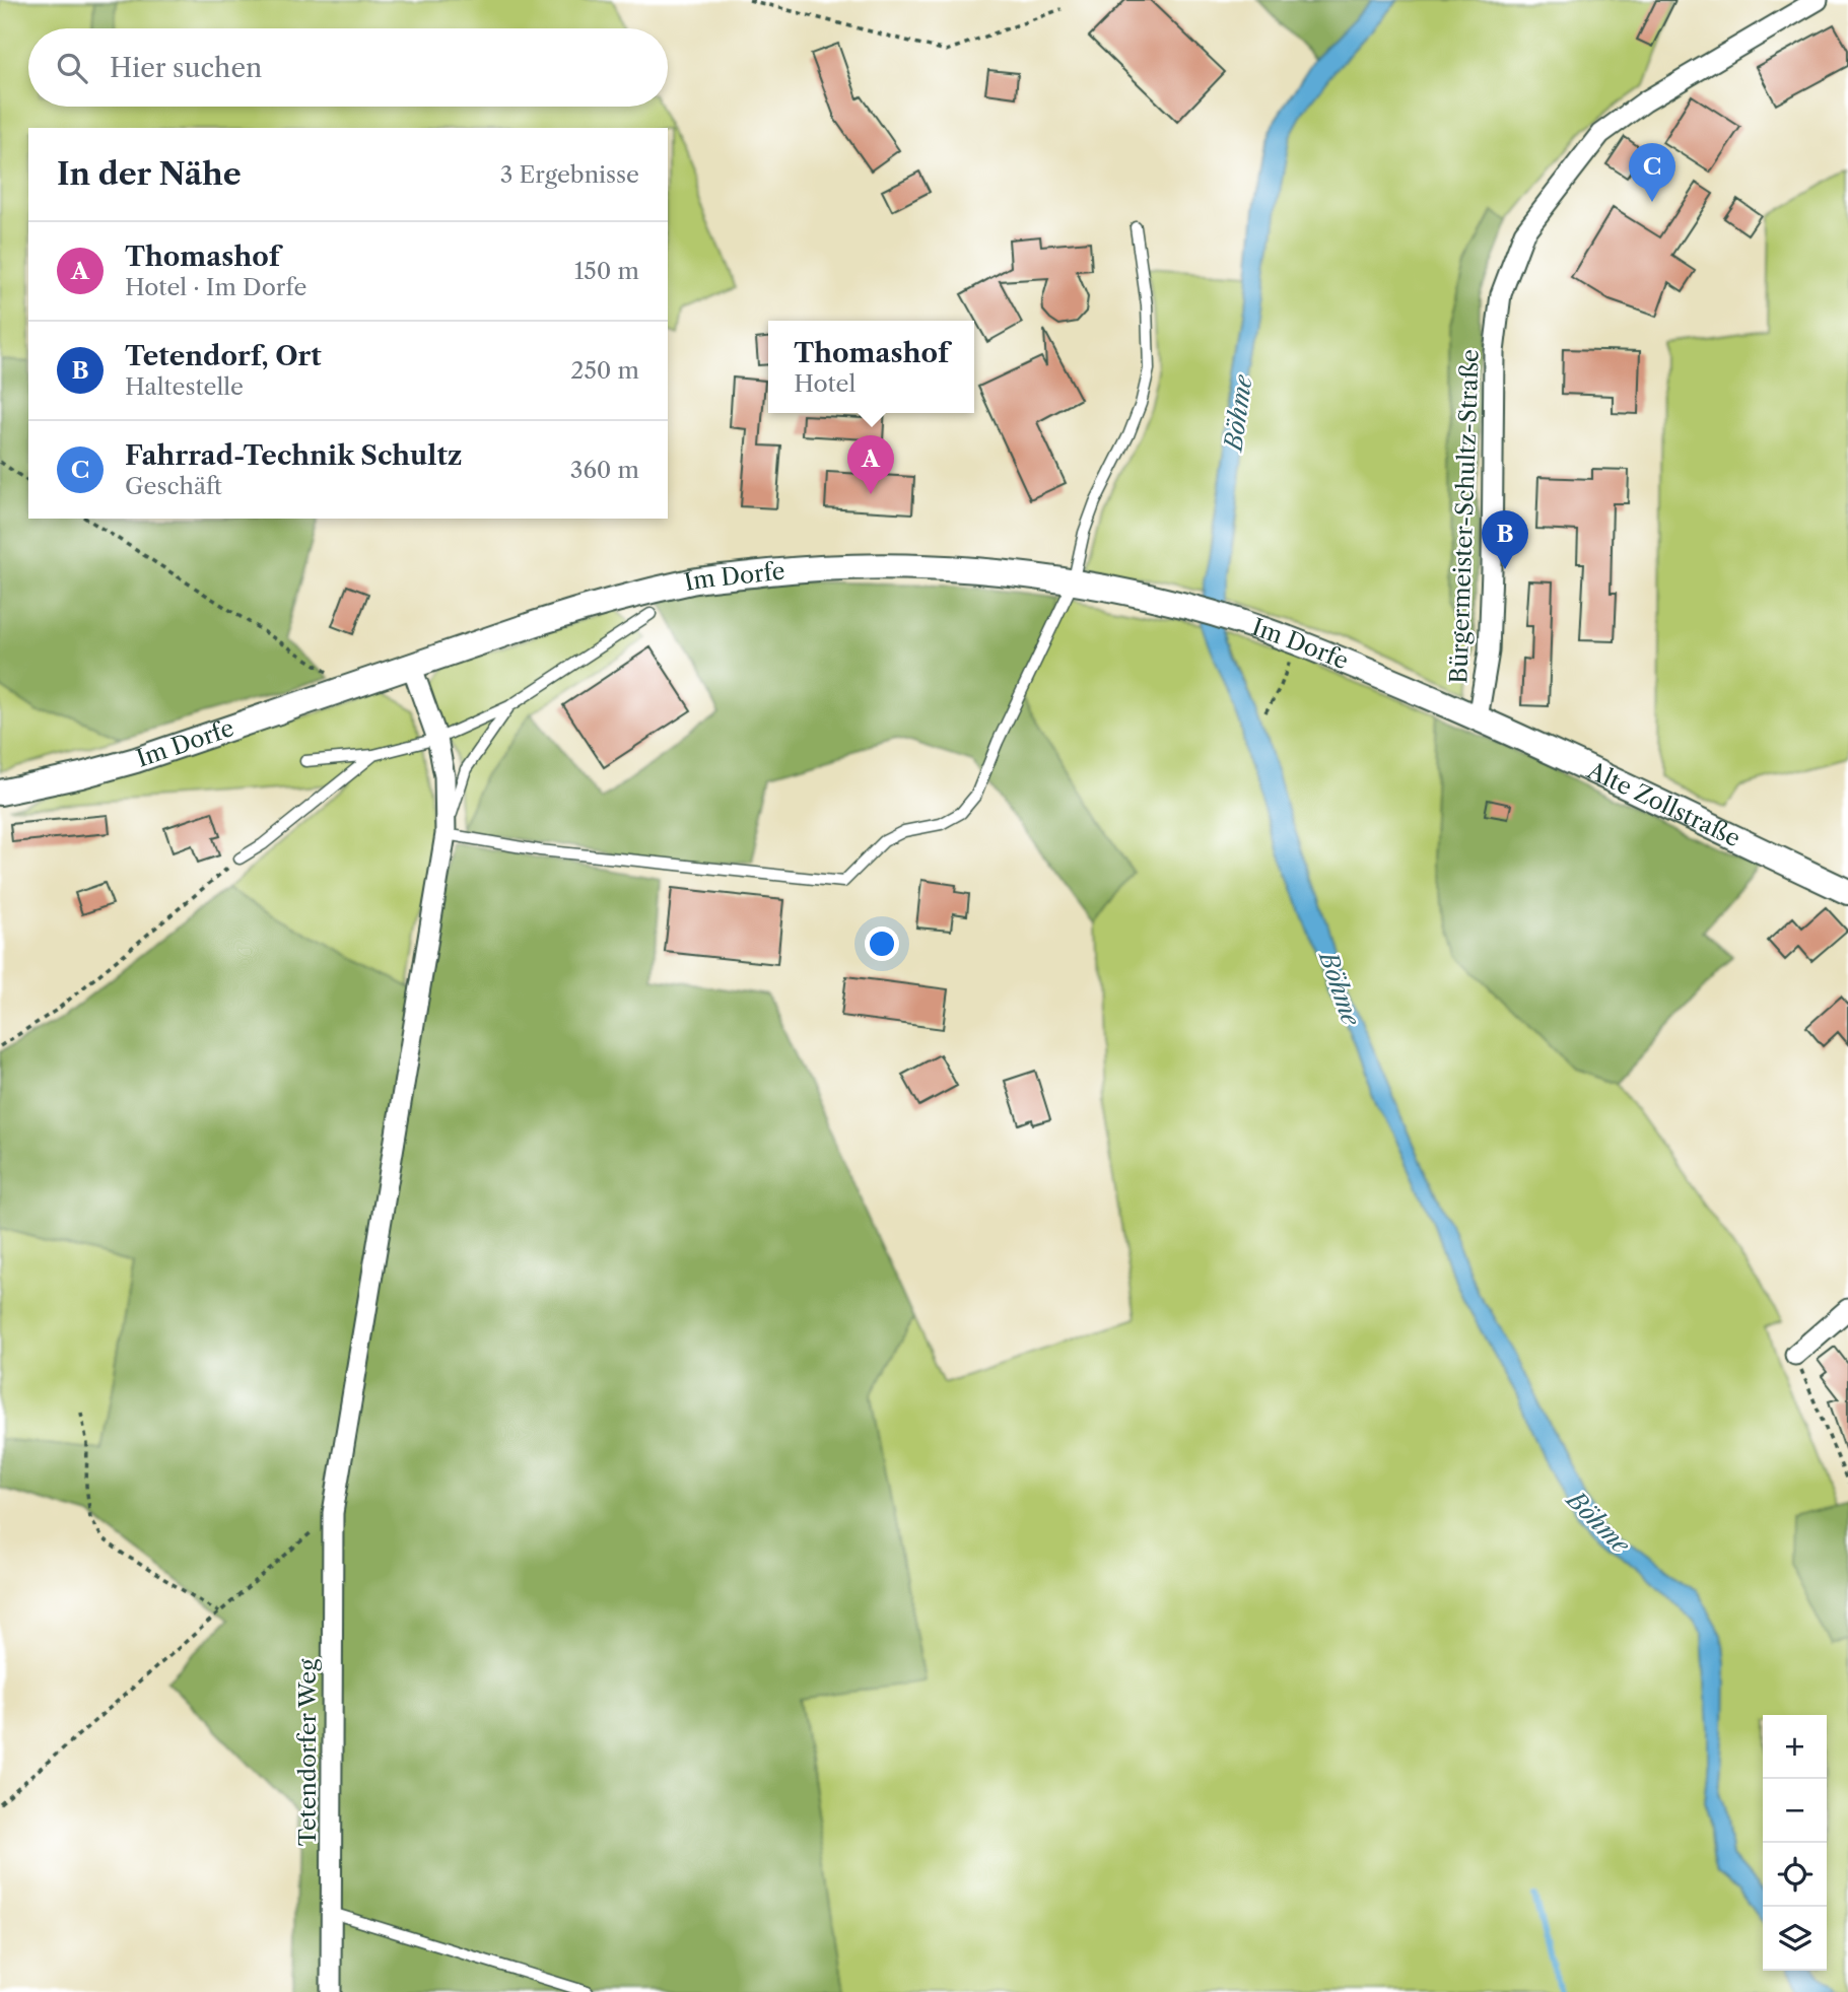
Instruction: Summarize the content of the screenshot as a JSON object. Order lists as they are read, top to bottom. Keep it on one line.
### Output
{"streets":{"street":["Bürgermeister-Schultz-Straße","Im Dorfe","Alte Zollstraße","Tetendorfer Weg"]},"crossings":[["Bürgermeister-Schultz-Straße","Im Dorfe"],["Bürgermeister-Schultz-Straße","Alte Zollstraße"],["Im Dorfe","Alte Zollstraße"],["Im Dorfe","Tetendorfer Weg"]],"water":["Böhme"],"page":{"search":"Hier suchen","heading":["In der Nähe","3 Ergebnisse"],"pins":["C","A","B"],"list":[{"mark":"A","name":"Thomashof","note":"Hotel · Im Dorfe","value":"150 m"},{"mark":"B","name":"Tetendorf, Ort","note":"Haltestelle","value":"250 m"},{"mark":"C","name":"Fahrrad-Technik Schultz","note":"Geschäft","value":"360 m"}],"popup":["Thomashof","Hotel"],"map_buttons":["+","−"]}}
